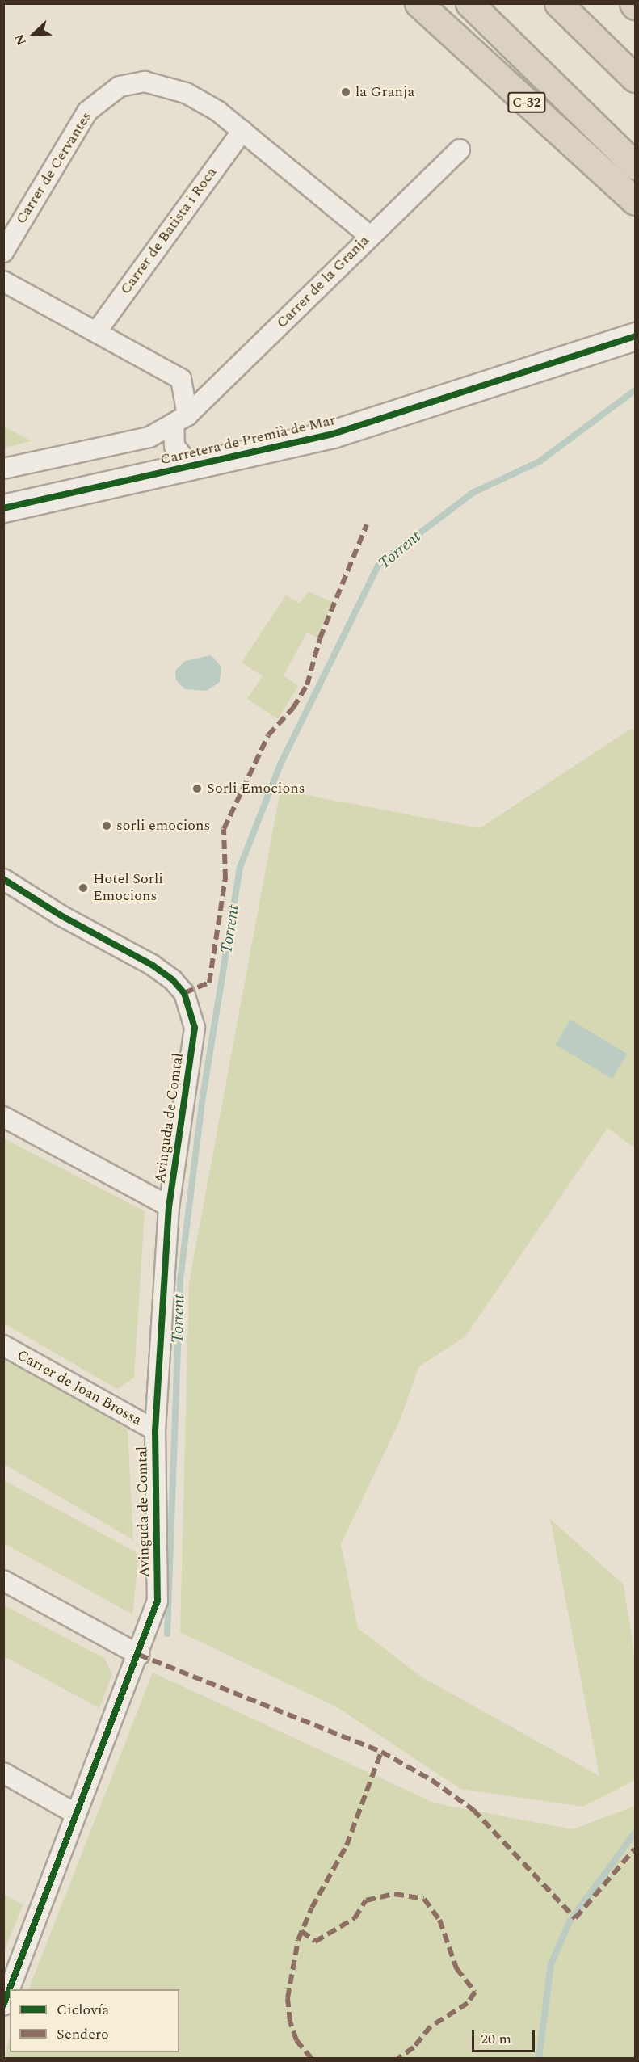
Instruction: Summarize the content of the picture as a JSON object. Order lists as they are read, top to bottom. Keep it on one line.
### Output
{"streets":{"highway":["C-32"],"street":["Carrer de Cervantes","Carrer de Batista i Roca","Carrer de la Granja","Carretera de Premià de Mar","Avinguda de Comtal","Carrer de Joan Brossa"]},"crossings":[["Carrer de Cervantes","Carrer de Batista i Roca"],["Carrer de Cervantes","Carrer de la Granja"],["Carrer de Batista i Roca","Carretera de Premià de Mar"],["Carrer de la Granja","Carretera de Premià de Mar"],["Avinguda de Comtal","Carrer de Joan Brossa"]],"water":["Torrent"],"places":["la Granja","Sorli Emocions","sorli emocions","Hotel Sorli Emocions"],"legend":["Ciclovía","Sendero"],"scale_bar":"20 m","north":"left"}
